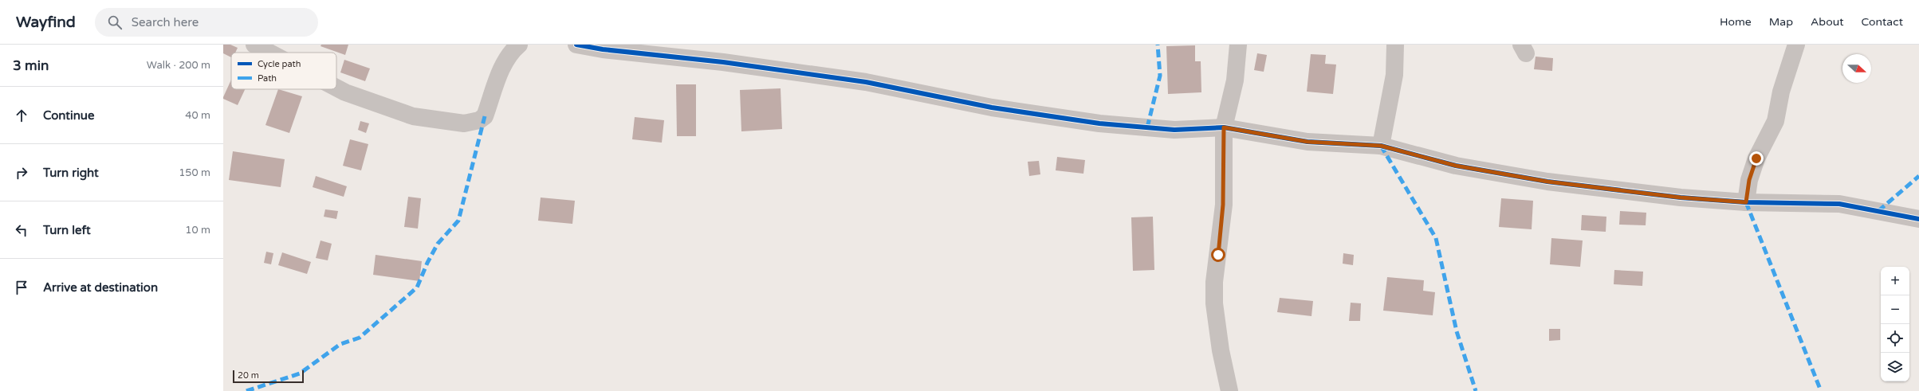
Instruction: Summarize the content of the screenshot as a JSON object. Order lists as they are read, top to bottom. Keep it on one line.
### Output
{"legend":["Cycle path","Path"],"scale_bar":"20 m","north":"right","page":{"header":"Wayfind","search":"Search here","nav":["Home","Map","About","Contact"],"heading":["3 min","Walk · 200 m"],"list":[["Continue","40 m"],["Turn right","150 m"],["Turn left","10 m"],"Arrive at destination"],"map_buttons":["+","−"],"scale":"20 m"}}
